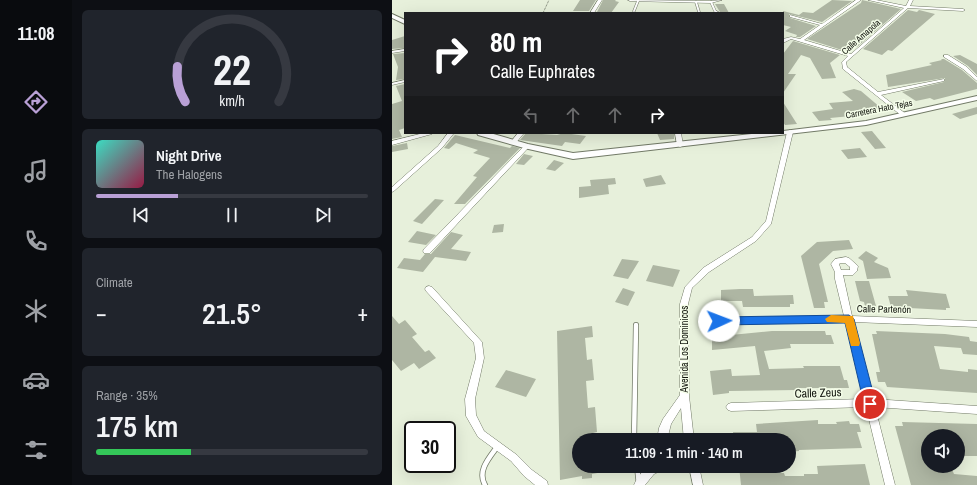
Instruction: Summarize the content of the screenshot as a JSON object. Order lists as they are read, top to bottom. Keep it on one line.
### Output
{"streets":{"street":["Calle Amapola","Carretera Hato Tejas","Calle Partenón","Avenida Los Dominicos","Calle Zeus"]},"crossings":[["Calle Amapola","Carretera Hato Tejas"],["Carretera Hato Tejas","Avenida Los Dominicos"]],"page":{"tabs":"11:08","turn":["80 m","Calle Euphrates"],"song":["Night Drive","The Halogens"],"tile":["Climate",["Range · 35%","175 km"]],"heat":["−","21.5°","+"],"limit":"30","trip":"11:09 · 1 min · 140 m","gauge":["22","km/h"]}}
